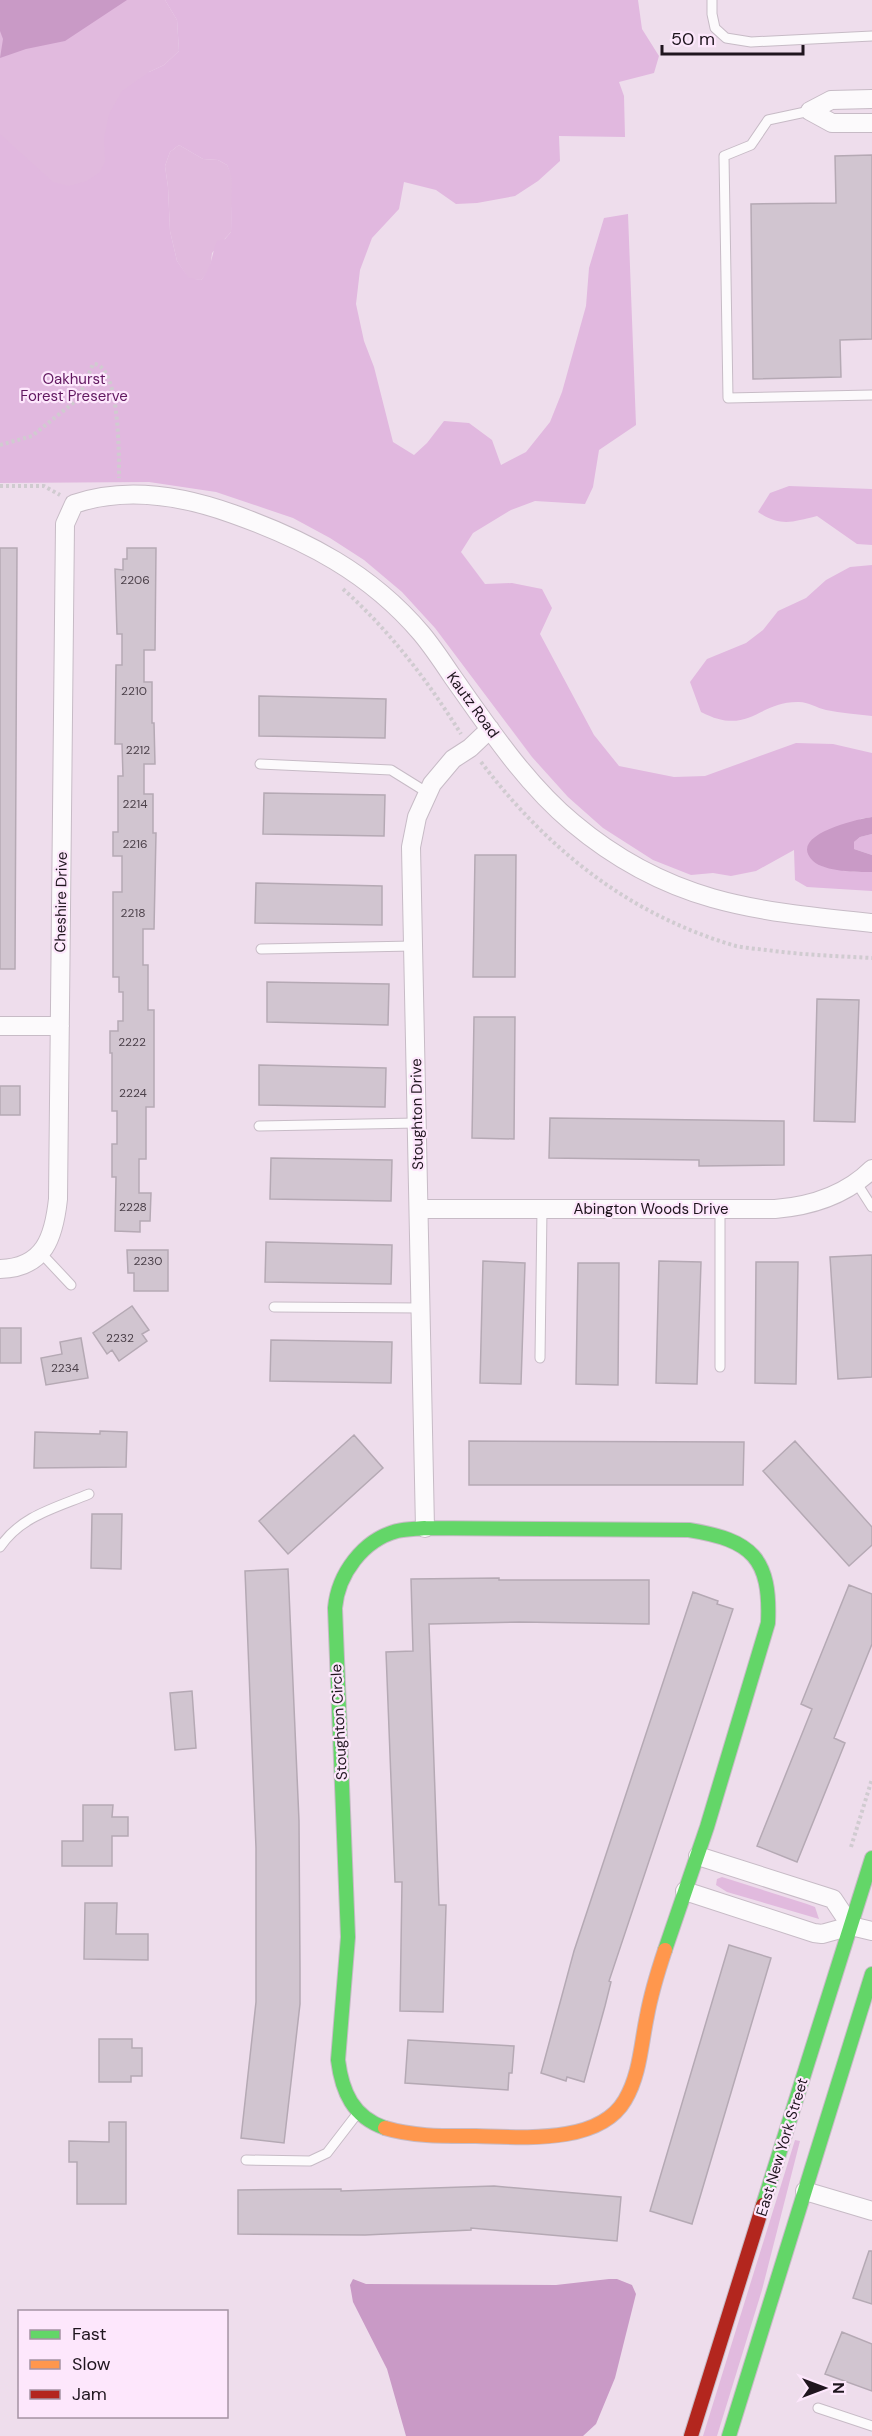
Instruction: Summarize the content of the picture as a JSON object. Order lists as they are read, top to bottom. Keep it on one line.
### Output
{"streets":{"street":["Kautz Road","Cheshire Drive","Stoughton Drive","Abington Woods Drive","Stoughton Circle","East New York Street"]},"crossings":[["Kautz Road","Cheshire Drive"],["Kautz Road","Stoughton Drive"],["Stoughton Drive","Abington Woods Drive"],["Stoughton Drive","Stoughton Circle"]],"parks":["Oakhurst Forest Preserve"],"house_numbers":["2206","2210","2212","2214","2216","2218","2222","2224","2228","2230","2232","2234"],"legend":["Fast","Slow","Jam"],"scale_bar":"50 m","north":"right"}
